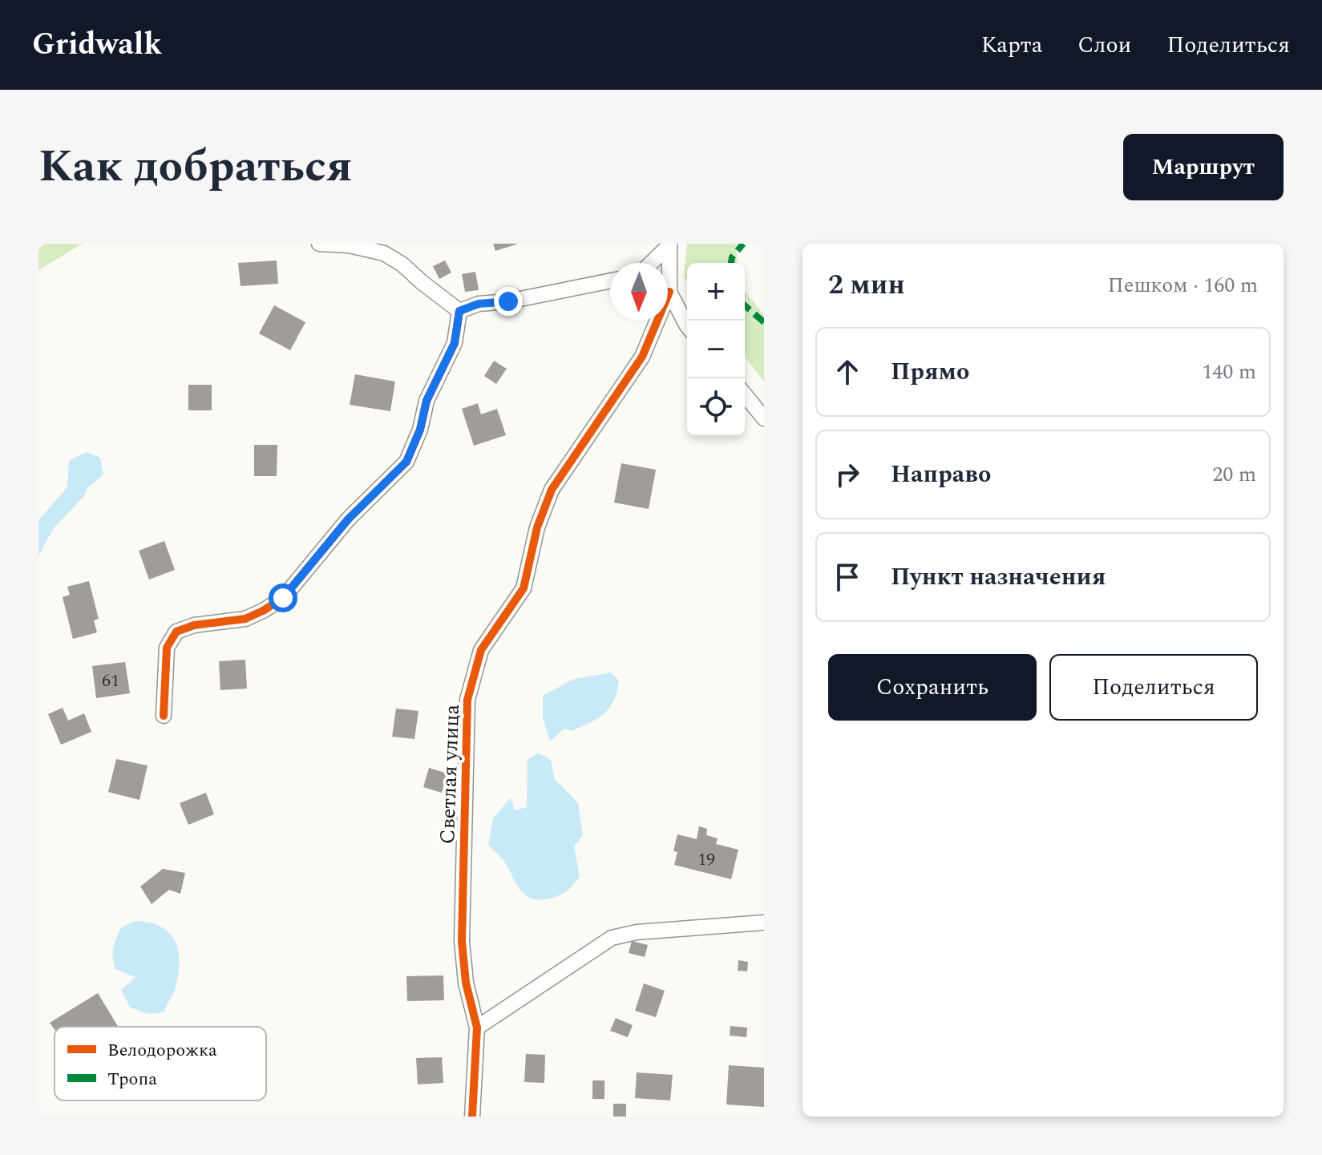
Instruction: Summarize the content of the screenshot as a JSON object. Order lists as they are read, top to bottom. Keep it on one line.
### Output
{"streets":{"street":["Светлая улица"]},"house_numbers":["61","19"],"legend":["Велодорожка","Тропа"],"north":"bottom","page":{"header":"Gridwalk","nav":["Карта","Слои","Поделиться"],"title":"Как добраться","buttons":["Маршрут",["Сохранить","Поделиться"]],"heading":["2 мин","Пешком · 160 m"],"map_buttons":["+","−"],"list":[["Прямо","140 m"],["Направо","20 m"],"Пункт назначения"]}}
